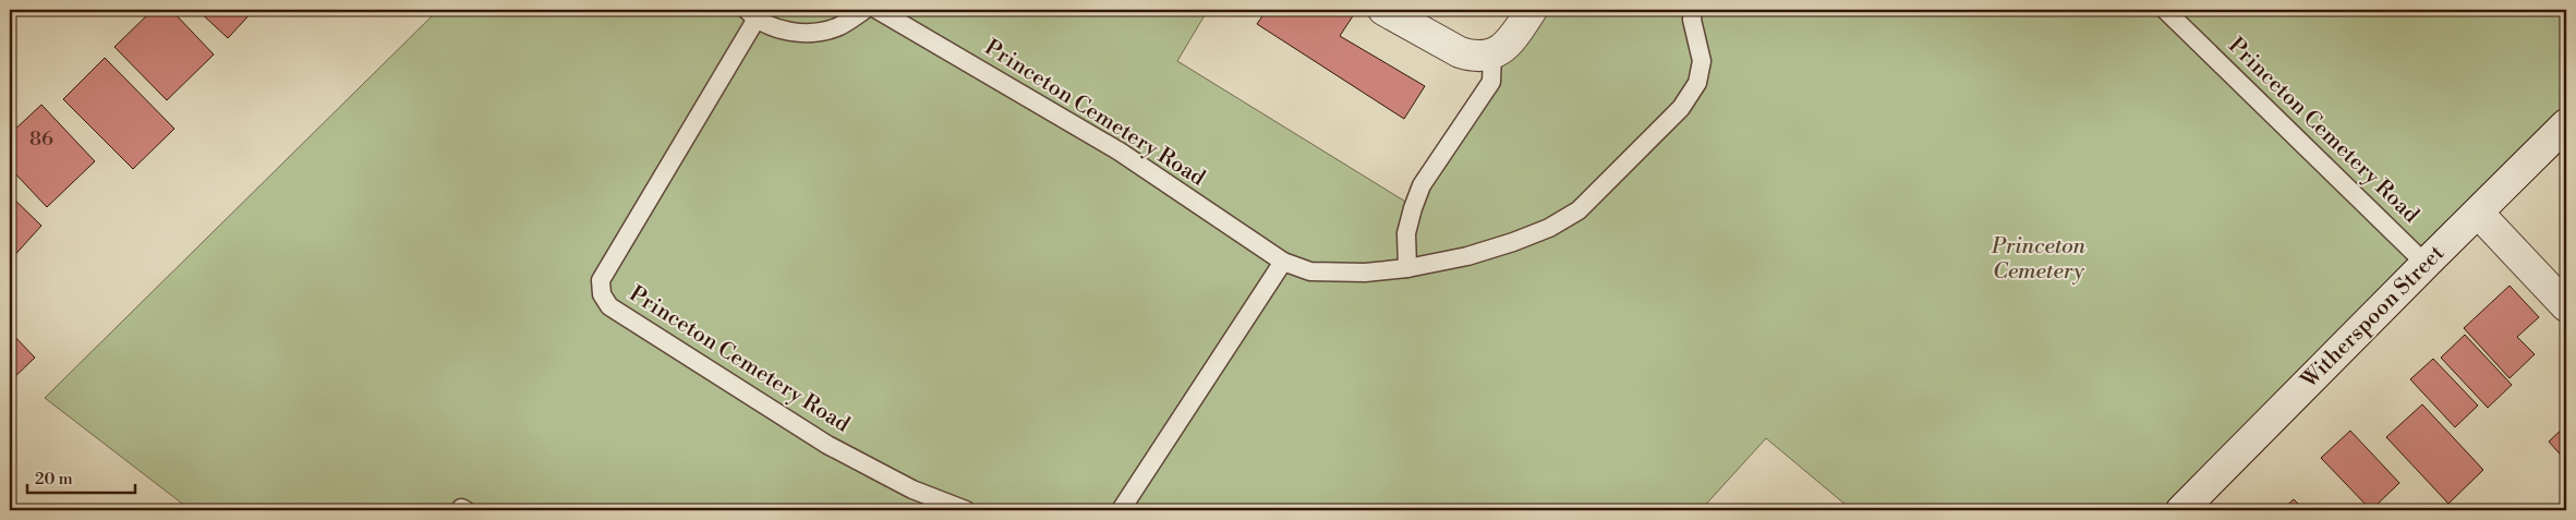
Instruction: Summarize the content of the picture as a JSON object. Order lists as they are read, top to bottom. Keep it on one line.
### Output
{"streets":{"street":["Witherspoon Street"],"lane":["Princeton Cemetery Road"]},"crossings":[["Princeton Cemetery Road","Witherspoon Street"]],"parks":["Princeton Cemetery"],"house_numbers":["86"],"scale_bar":"20 m"}
